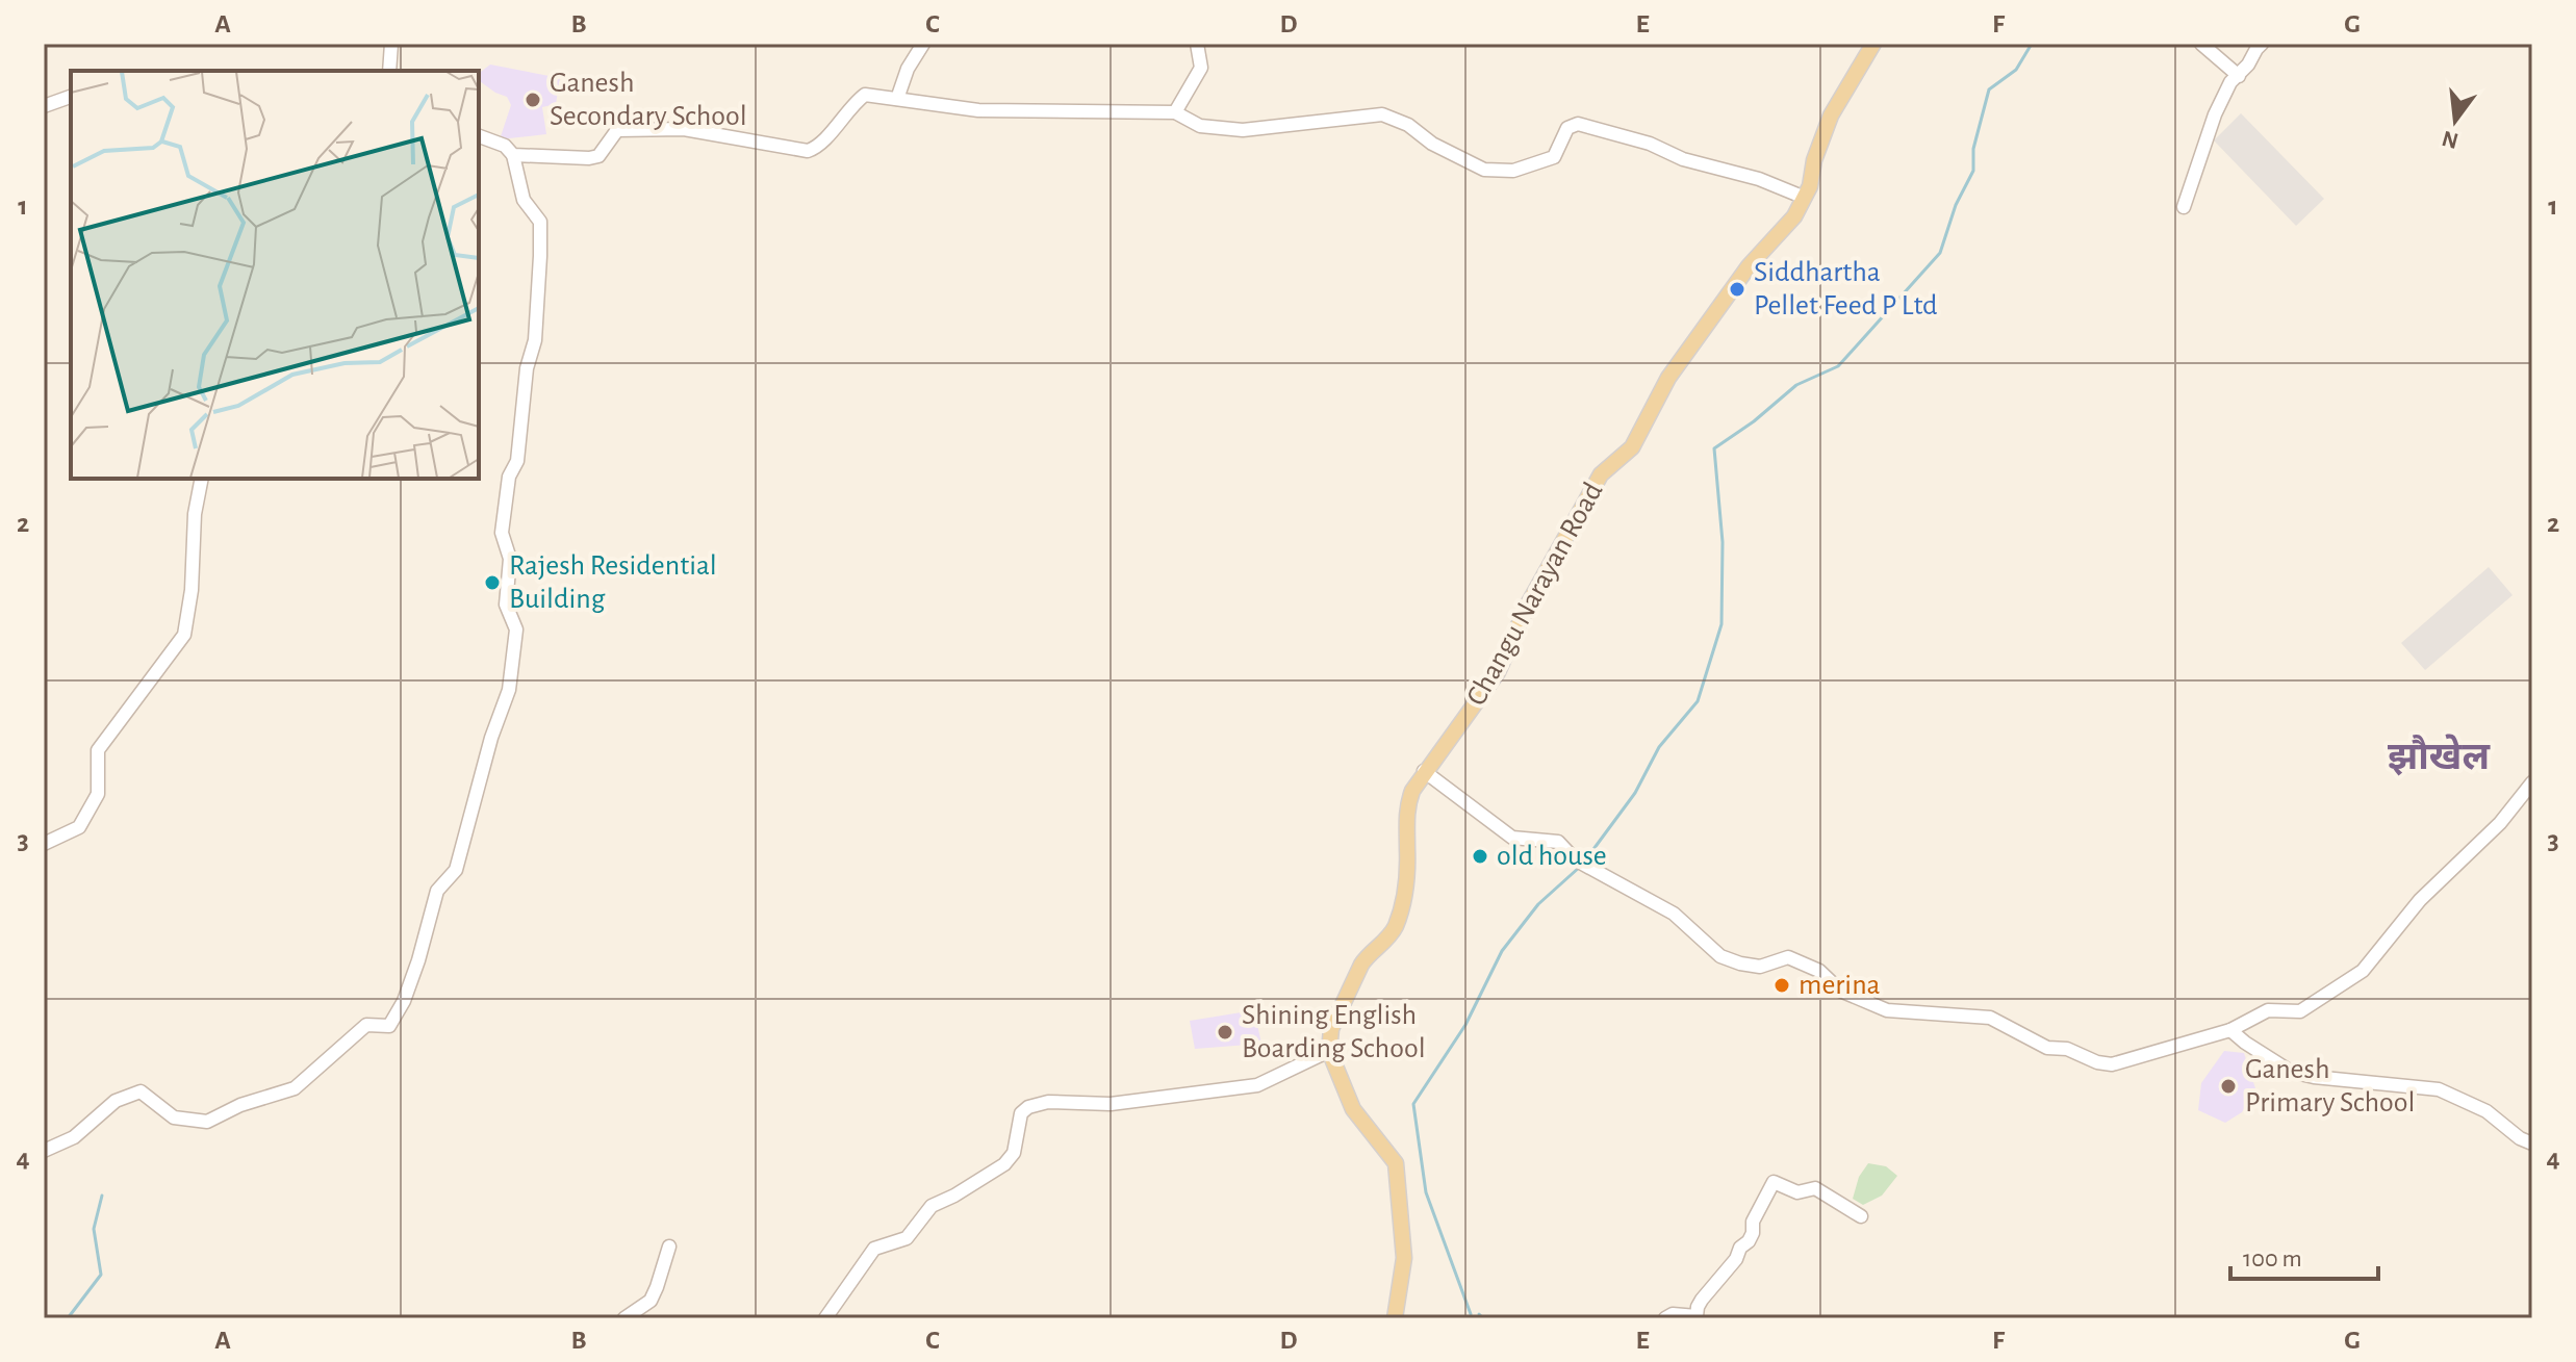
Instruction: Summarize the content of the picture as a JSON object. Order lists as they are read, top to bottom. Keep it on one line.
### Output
{"streets":{"main road":["Changu Narayan Road"]},"districts":["झौखेल"],"places":["Ganesh Secondary School","Siddhartha Pellet Feed P Ltd","Rajesh Residential Building","old house","merina","Shining English Boarding School","Ganesh Primary School"],"scale_bar":"100 m","north":"bottom","grid":{"columns":["A","B","C","D","E","F","G"],"rows":["1","2","3","4"]}}
